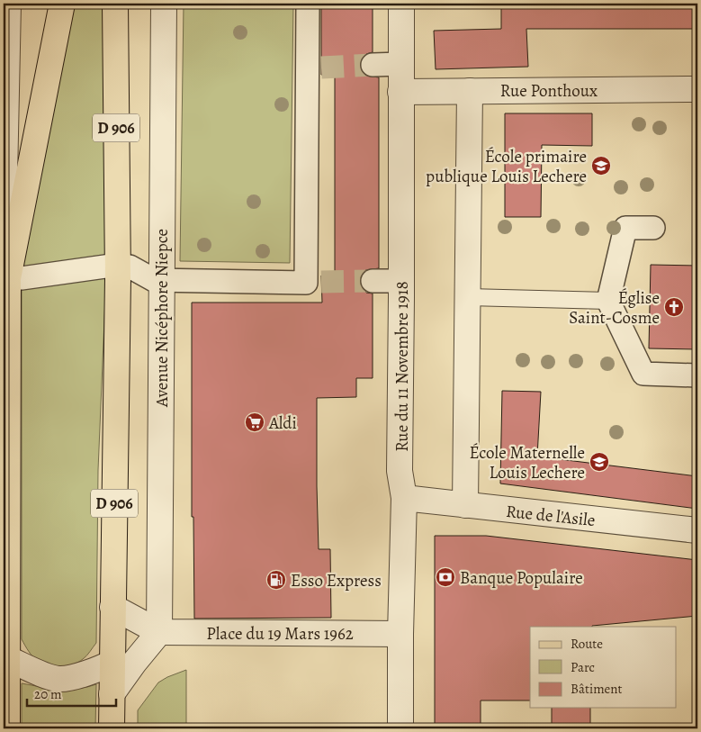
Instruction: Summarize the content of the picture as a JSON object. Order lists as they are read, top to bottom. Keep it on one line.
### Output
{"streets":{"main road":["D 906"],"street":["Rue Ponthoux","Avenue Nicéphore Niepce","Rue du 11 Novembre 1918","Rue de l'Asile","Place du 19 Mars 1962"]},"crossings":[["Rue Ponthoux","Rue du 11 Novembre 1918"],["Avenue Nicéphore Niepce","Place du 19 Mars 1962"],["Rue du 11 Novembre 1918","Rue de l'Asile"],["Rue du 11 Novembre 1918","Place du 19 Mars 1962"]],"places":{"school or university":["École primaire publique Louis Lechere","École Maternelle Louis Lechere"],"church":["Église Saint-Cosme"],"supermarket":["Aldi"],"bank":["Banque Populaire"],"fuel station":["Esso Express"]},"legend":["Route","Parc","Bâtiment"],"scale_bar":"20 m"}
